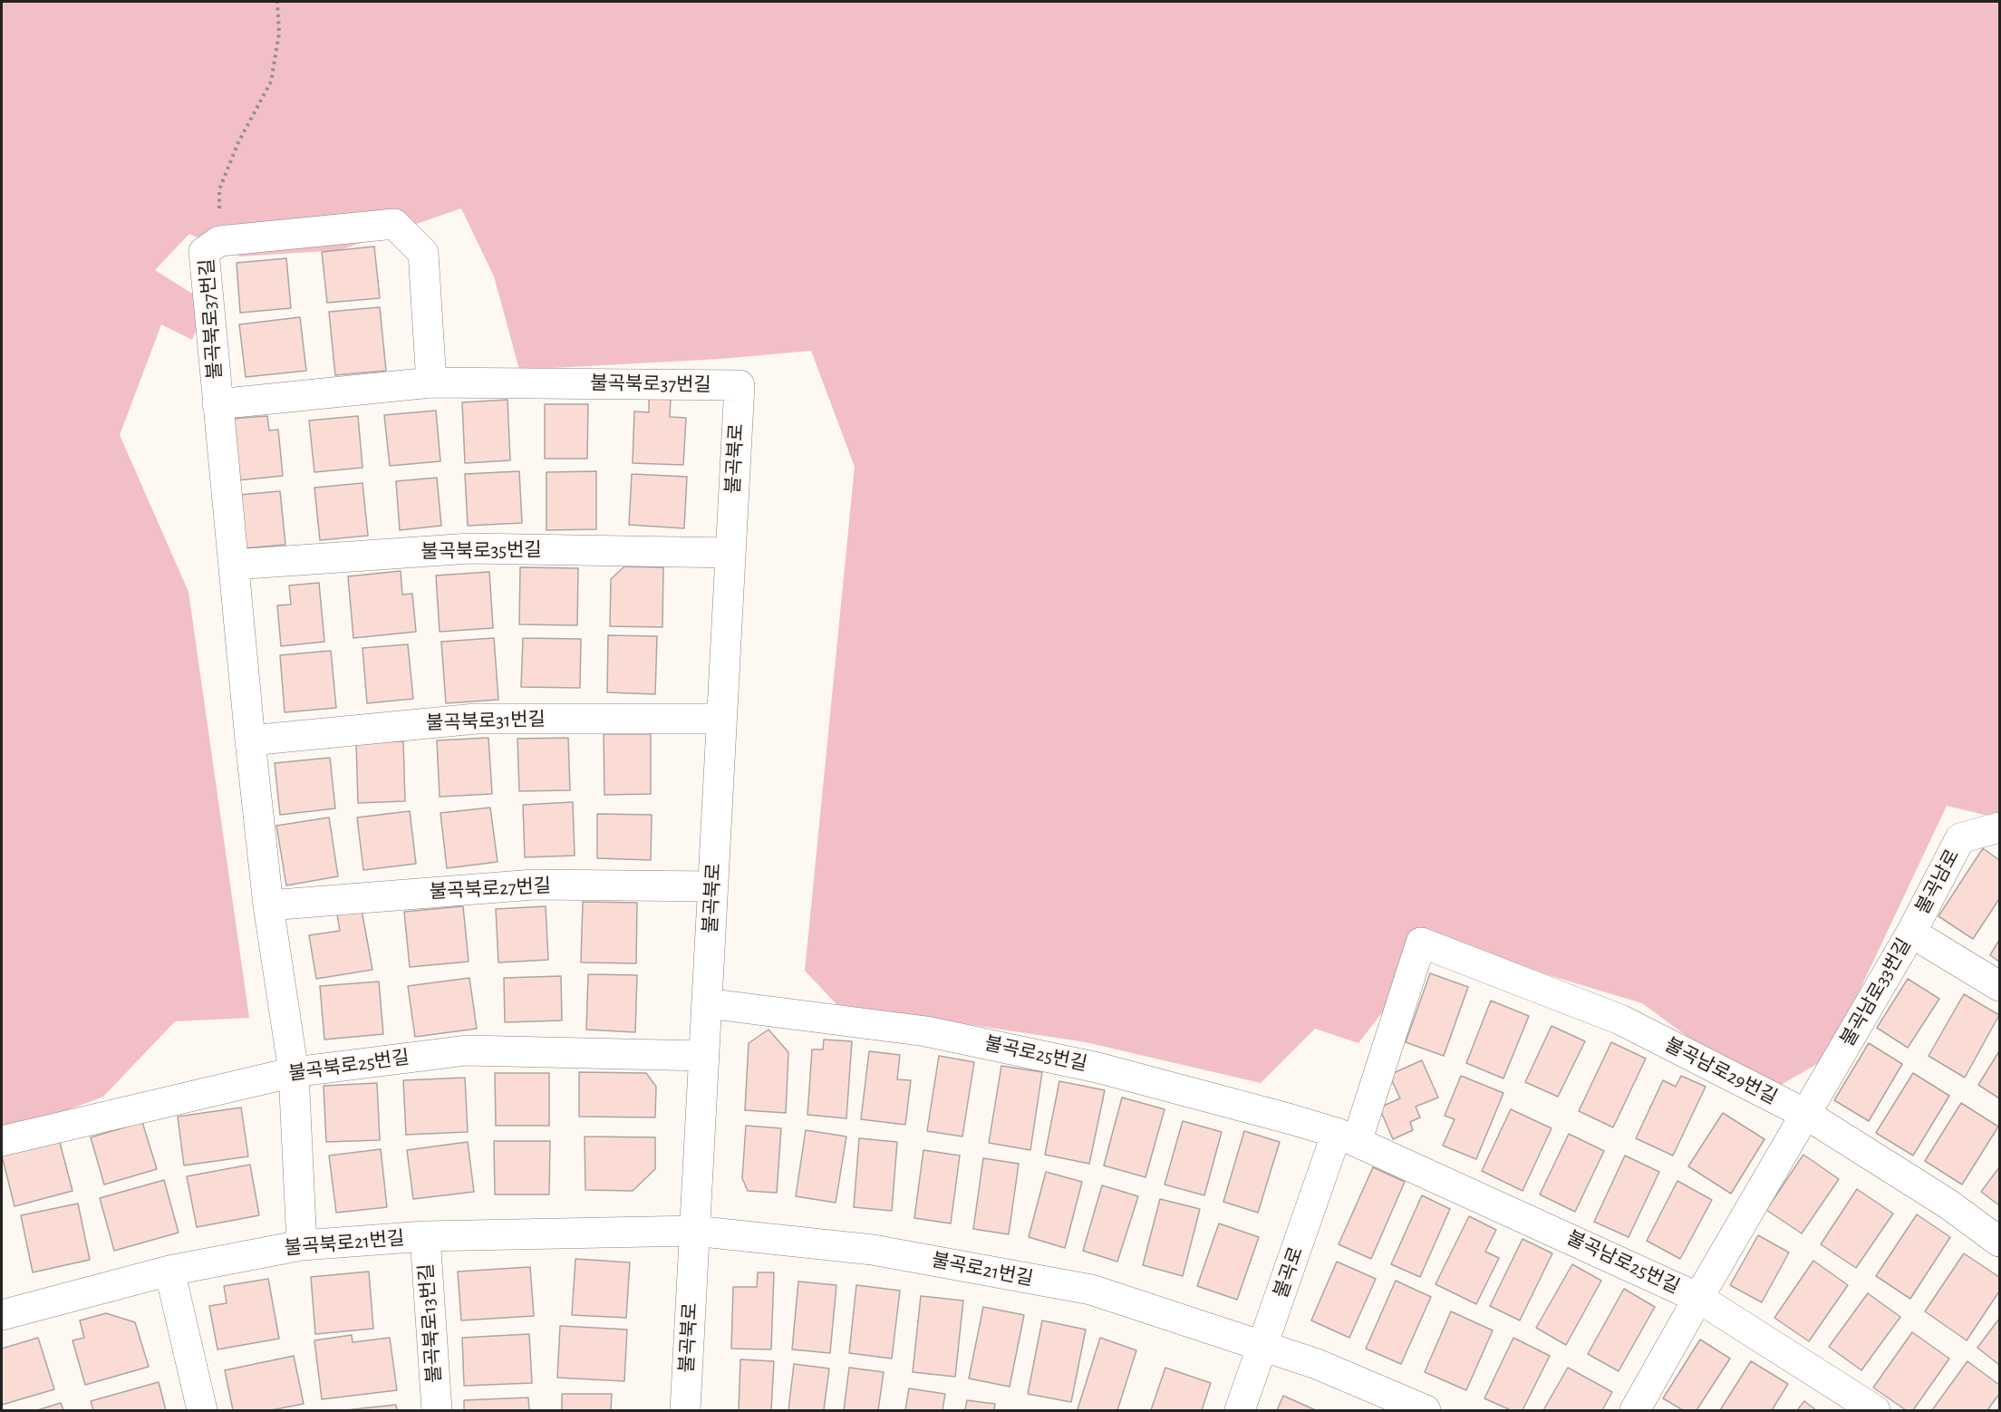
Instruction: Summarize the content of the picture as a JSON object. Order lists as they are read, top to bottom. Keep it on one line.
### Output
{"streets":{"street":["불곡북로37번길","불곡북로","불곡북로35번길","불곡북로31번길","불곡남로","불곡북로27번길","불곡남로33번길","불곡로25번길","불곡북로25번길","불곡남로29번길","불곡북로21번길","불곡남로25번길","불곡로21번길","불곡로","불곡북로13번길"]},"crossings":[["불곡북로37번길","불곡북로"],["불곡북로","불곡북로35번길"],["불곡북로","불곡북로31번길"],["불곡북로","불곡북로27번길"],["불곡북로","불곡로25번길"],["불곡북로","불곡북로25번길"],["불곡북로","불곡북로21번길"],["불곡북로","불곡로21번길"],["불곡남로","불곡남로33번길"],["불곡남로33번길","불곡남로29번길"],["불곡남로33번길","불곡남로25번길"],["불곡로25번길","불곡남로25번길"],["불곡로25번길","불곡로"],["불곡남로29번길","불곡로"],["불곡북로21번길","불곡로21번길"],["불곡북로21번길","불곡북로13번길"],["불곡남로25번길","불곡로"],["불곡로21번길","불곡로"]]}
